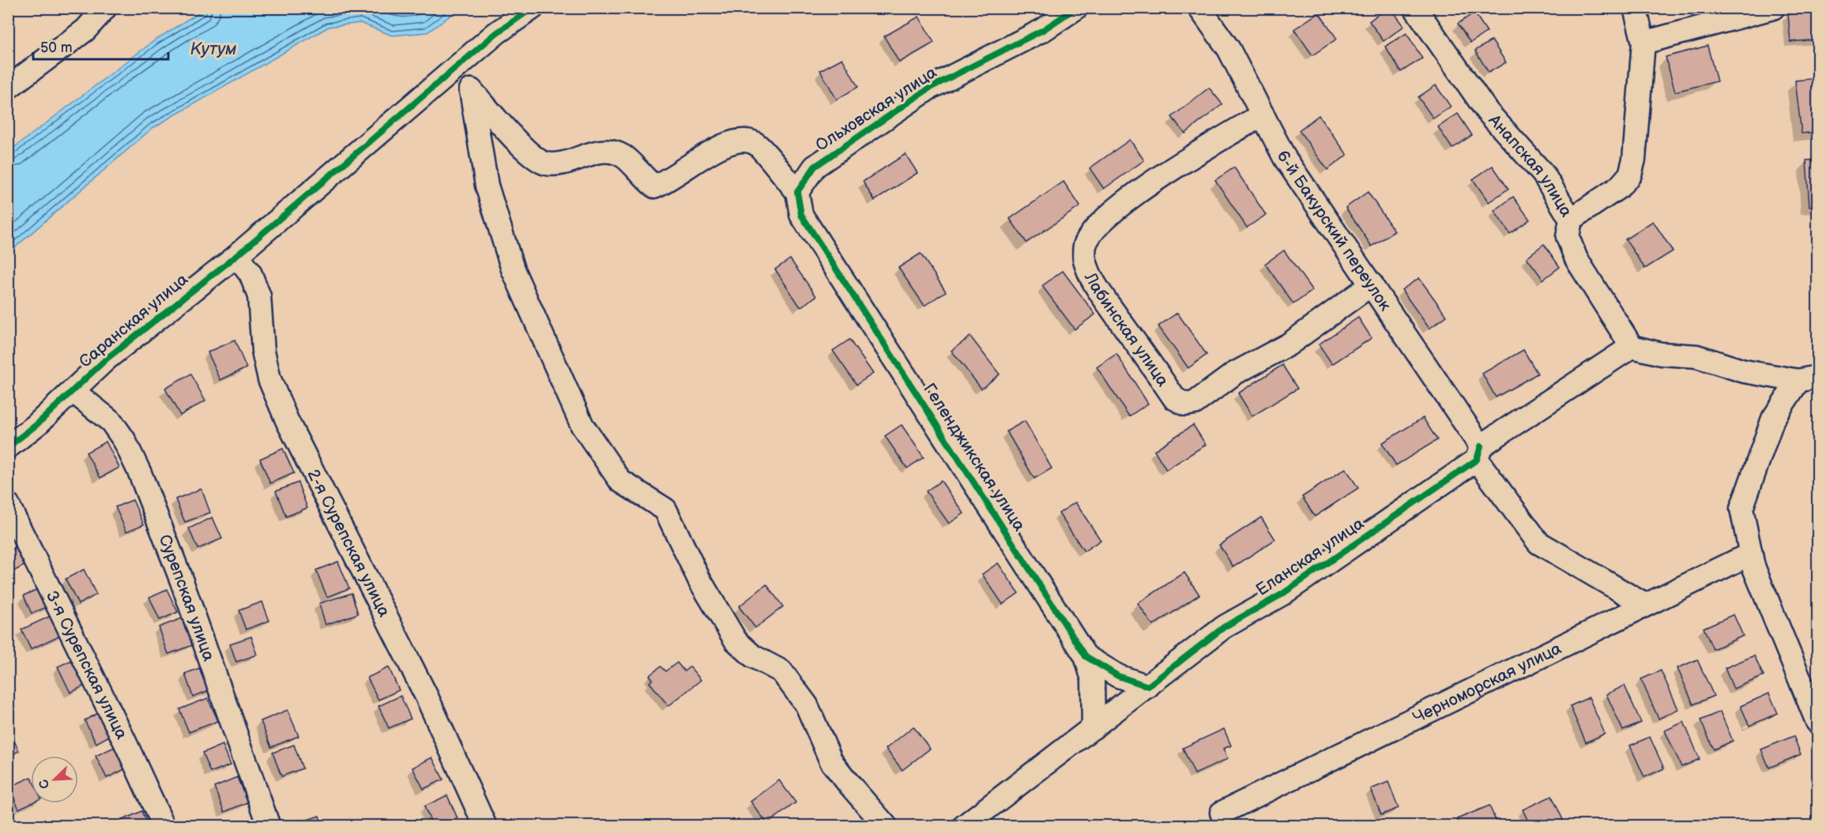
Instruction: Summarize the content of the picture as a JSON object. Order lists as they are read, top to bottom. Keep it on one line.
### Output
{"streets":{"street":["Ольховская улица","Анапская улица","6-й Бакурский переулок","Саранская улица","Лабинская улица","Геленджикская улица","2-я Сурепская улица","Еланская улица","Сурепская улица","3-я Сурепская улица","Черноморская улица"]},"crossings":[["Ольховская улица","Геленджикская улица"],["6-й Бакурский переулок","Лабинская улица"],["6-й Бакурский переулок","Еланская улица"],["6-й Бакурский переулок","Черноморская улица"],["Саранская улица","2-я Сурепская улица"],["Саранская улица","Сурепская улица"],["Геленджикская улица","Еланская улица"]],"water":["Кутум"],"scale_bar":"50 m","north":"bottom left"}
